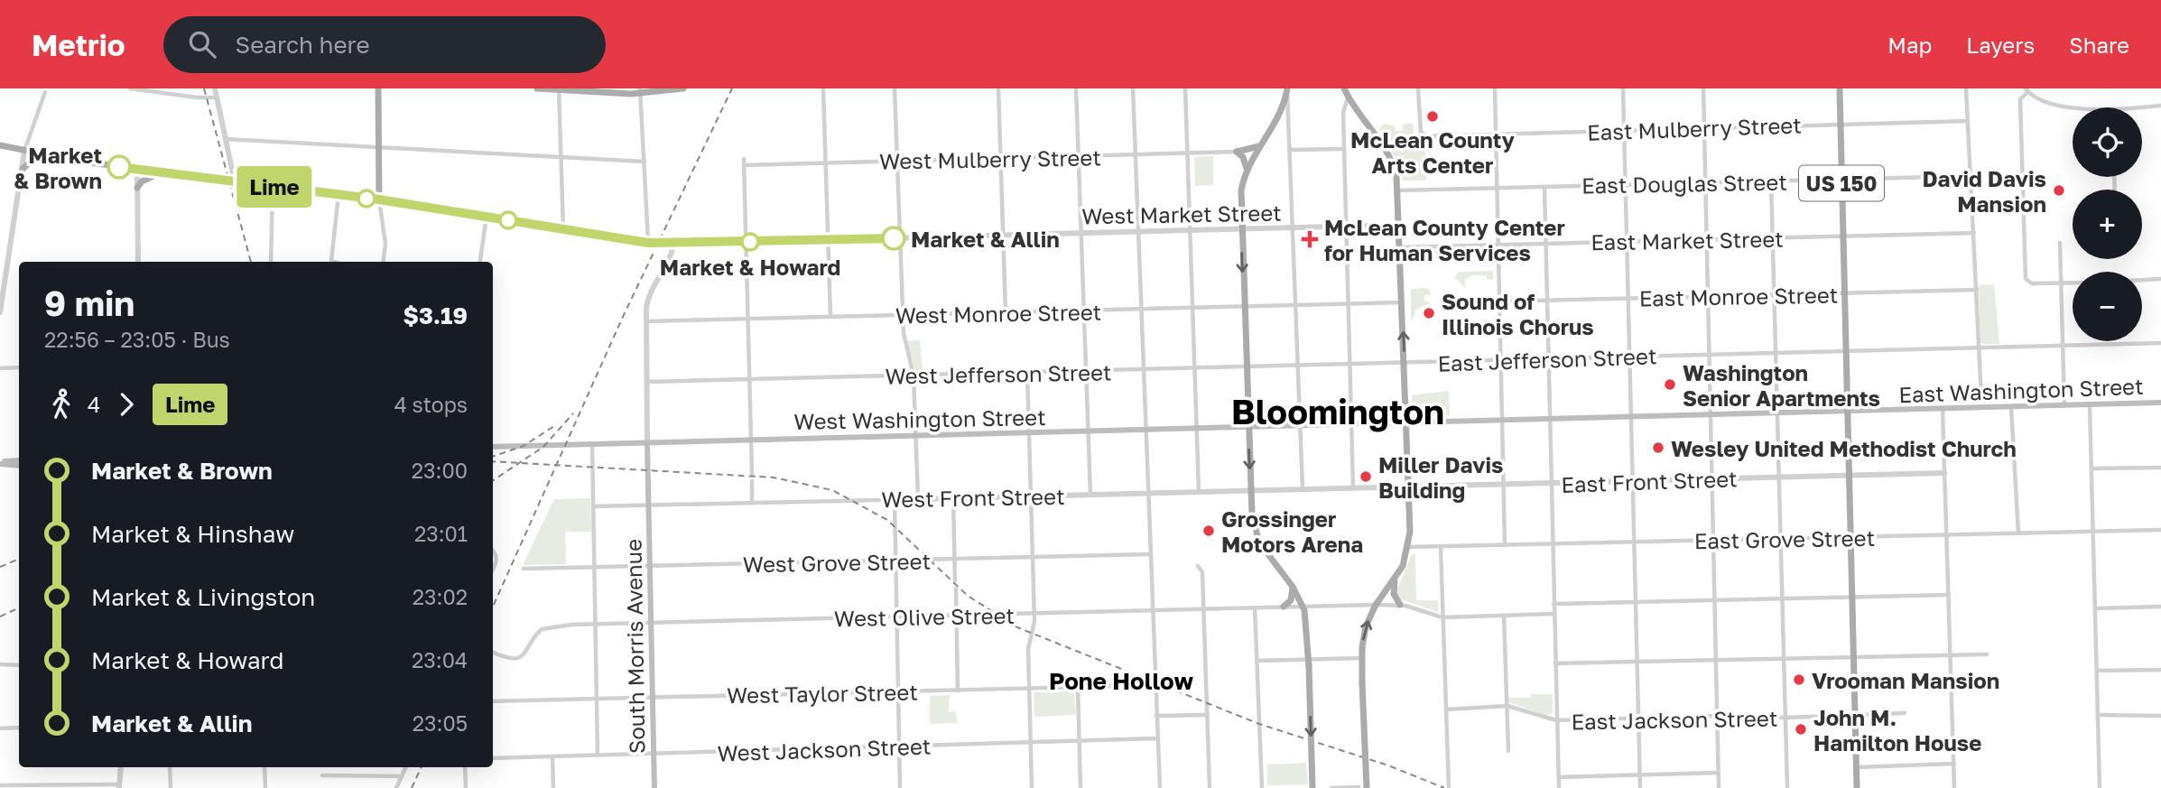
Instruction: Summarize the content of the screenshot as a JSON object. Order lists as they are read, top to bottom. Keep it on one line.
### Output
{"streets":{"main road":["US 150","West Market Street","East Washington Street","West Washington Street","South Morris Avenue"],"street":["East Mulberry Street","West Mulberry Street","East Douglas Street","East Market Street","East Monroe Street","West Monroe Street","East Jefferson Street","West Jefferson Street","East Front Street","West Front Street","East Grove Street","West Grove Street","West Olive Street","West Taylor Street","East Jackson Street","West Jackson Street"]},"crossings":[["East Mulberry Street","US 150"],["East Douglas Street","US 150"],["US 150","East Market Street"],["US 150","East Monroe Street"],["US 150","East Jefferson Street"],["US 150","East Washington Street"],["US 150","East Front Street"],["US 150","East Grove Street"],["US 150","East Jackson Street"],["East Jefferson Street","West Jefferson Street"],["East Washington Street","West Washington Street"],["West Washington Street","South Morris Avenue"],["East Front Street","West Front Street"],["West Front Street","South Morris Avenue"],["West Grove Street","South Morris Avenue"],["West Olive Street","South Morris Avenue"],["South Morris Avenue","West Taylor Street"],["South Morris Avenue","West Jackson Street"]],"districts":["Bloomington","Pone Hollow"],"places":{"other":["McLean County Arts Center","Market & Brown","David Davis Mansion","Market & Allin","Market & Howard","Sound of Illinois Chorus","Washington Senior Apartments","Wesley United Methodist Church","Miller Davis Building","Grossinger Motors Arena","Vrooman Mansion","John M. Hamilton House"],"health":["McLean County Center for Human Services"]},"lines":["bus line Lime"],"page":{"header":"Metrio","search":"Search here","nav":["Map","Layers","Share"],"on_map":"Lime","map_buttons":["+","−"],"heading":["9 min","22:56 – 23:05 · Bus","$3.19"],"legs":["4","Lime","4 stops"],"list":[{"name":"Market & Brown","value":"23:00"},{"name":"Market & Hinshaw","value":"23:01"},{"name":"Market & Livingston","value":"23:02"},{"name":"Market & Howard","value":"23:04"},{"name":"Market & Allin","value":"23:05"}]}}
